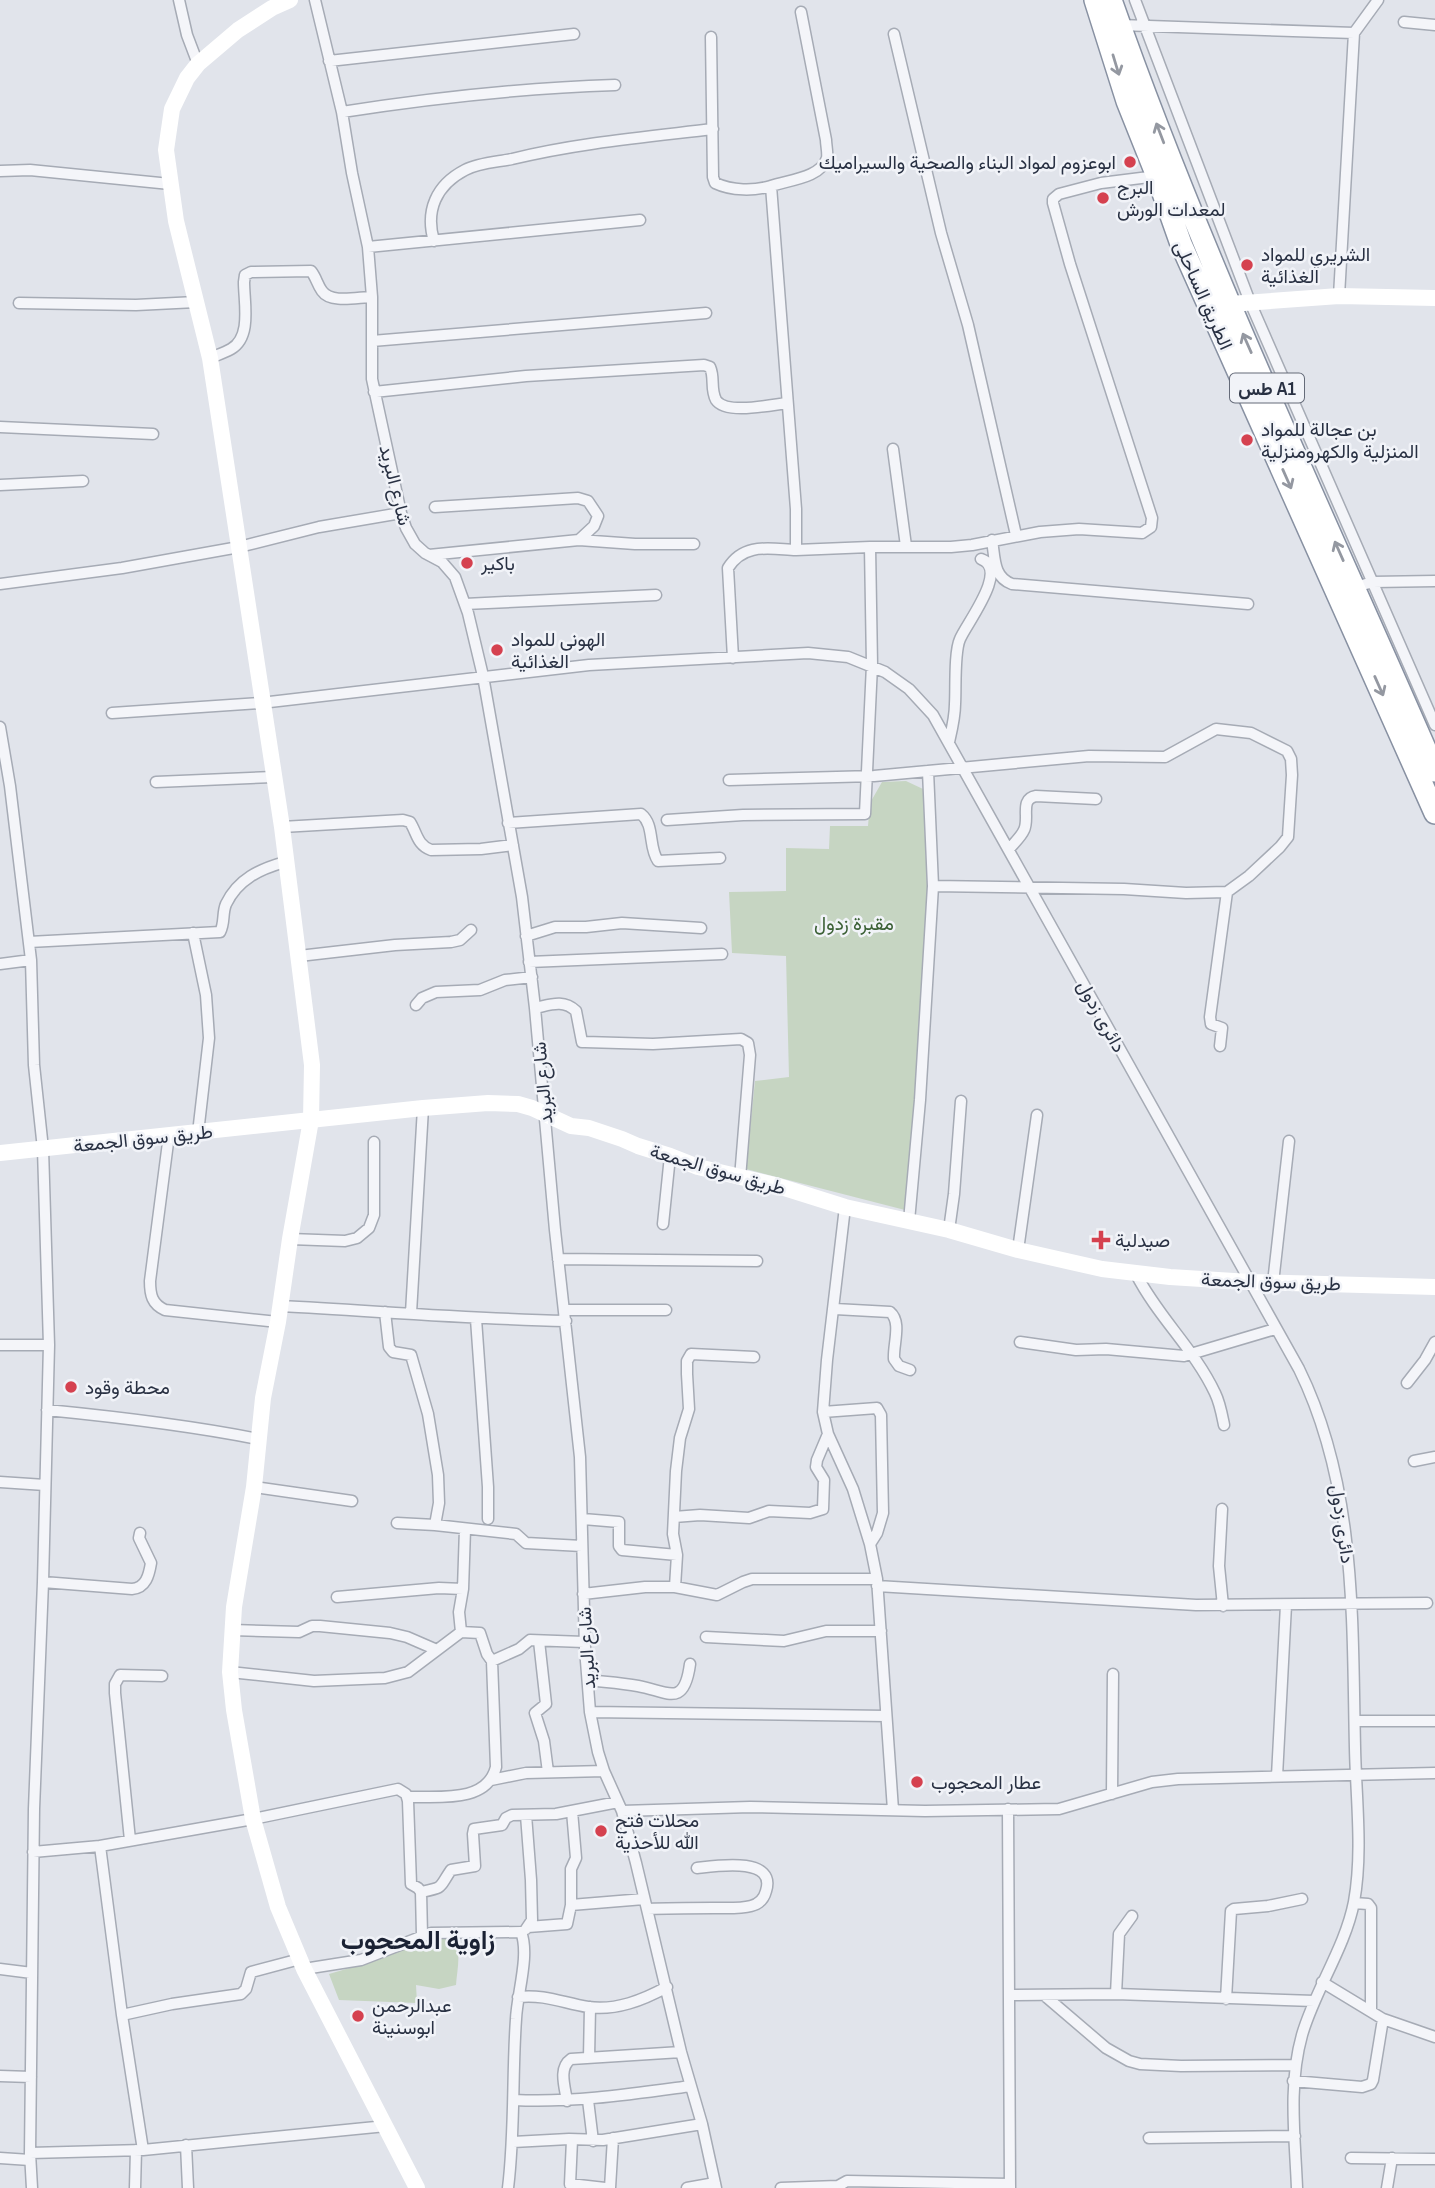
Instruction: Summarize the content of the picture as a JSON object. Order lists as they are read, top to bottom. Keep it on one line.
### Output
{"streets":{"highway":["الطريق الساحلى","طس A1"],"street":["شارع البريد","دائرى زدول","طريق سوق الجمعة"]},"crossings":[["شارع البريد","دائرى زدول"],["شارع البريد","طريق سوق الجمعة"],["دائرى زدول","طريق سوق الجمعة"]],"districts":["زاوية المحجوب"],"parks":["مقبرة زدول"],"places":{"other":["ابوعزوم لمواد البناء والصحية والسيراميك","البرج لمعدات الورش","الشريري للمواد الغذائية","بن عجالة للمواد المنزلية والكهرومنزلية","باكير","الهونى للمواد الغذائية","محطة وقود","عطار المحجوب","محلات فتح الله للأحذية","عبدالرحمن ابوسنينة"],"health":["صيدلية"]}}
